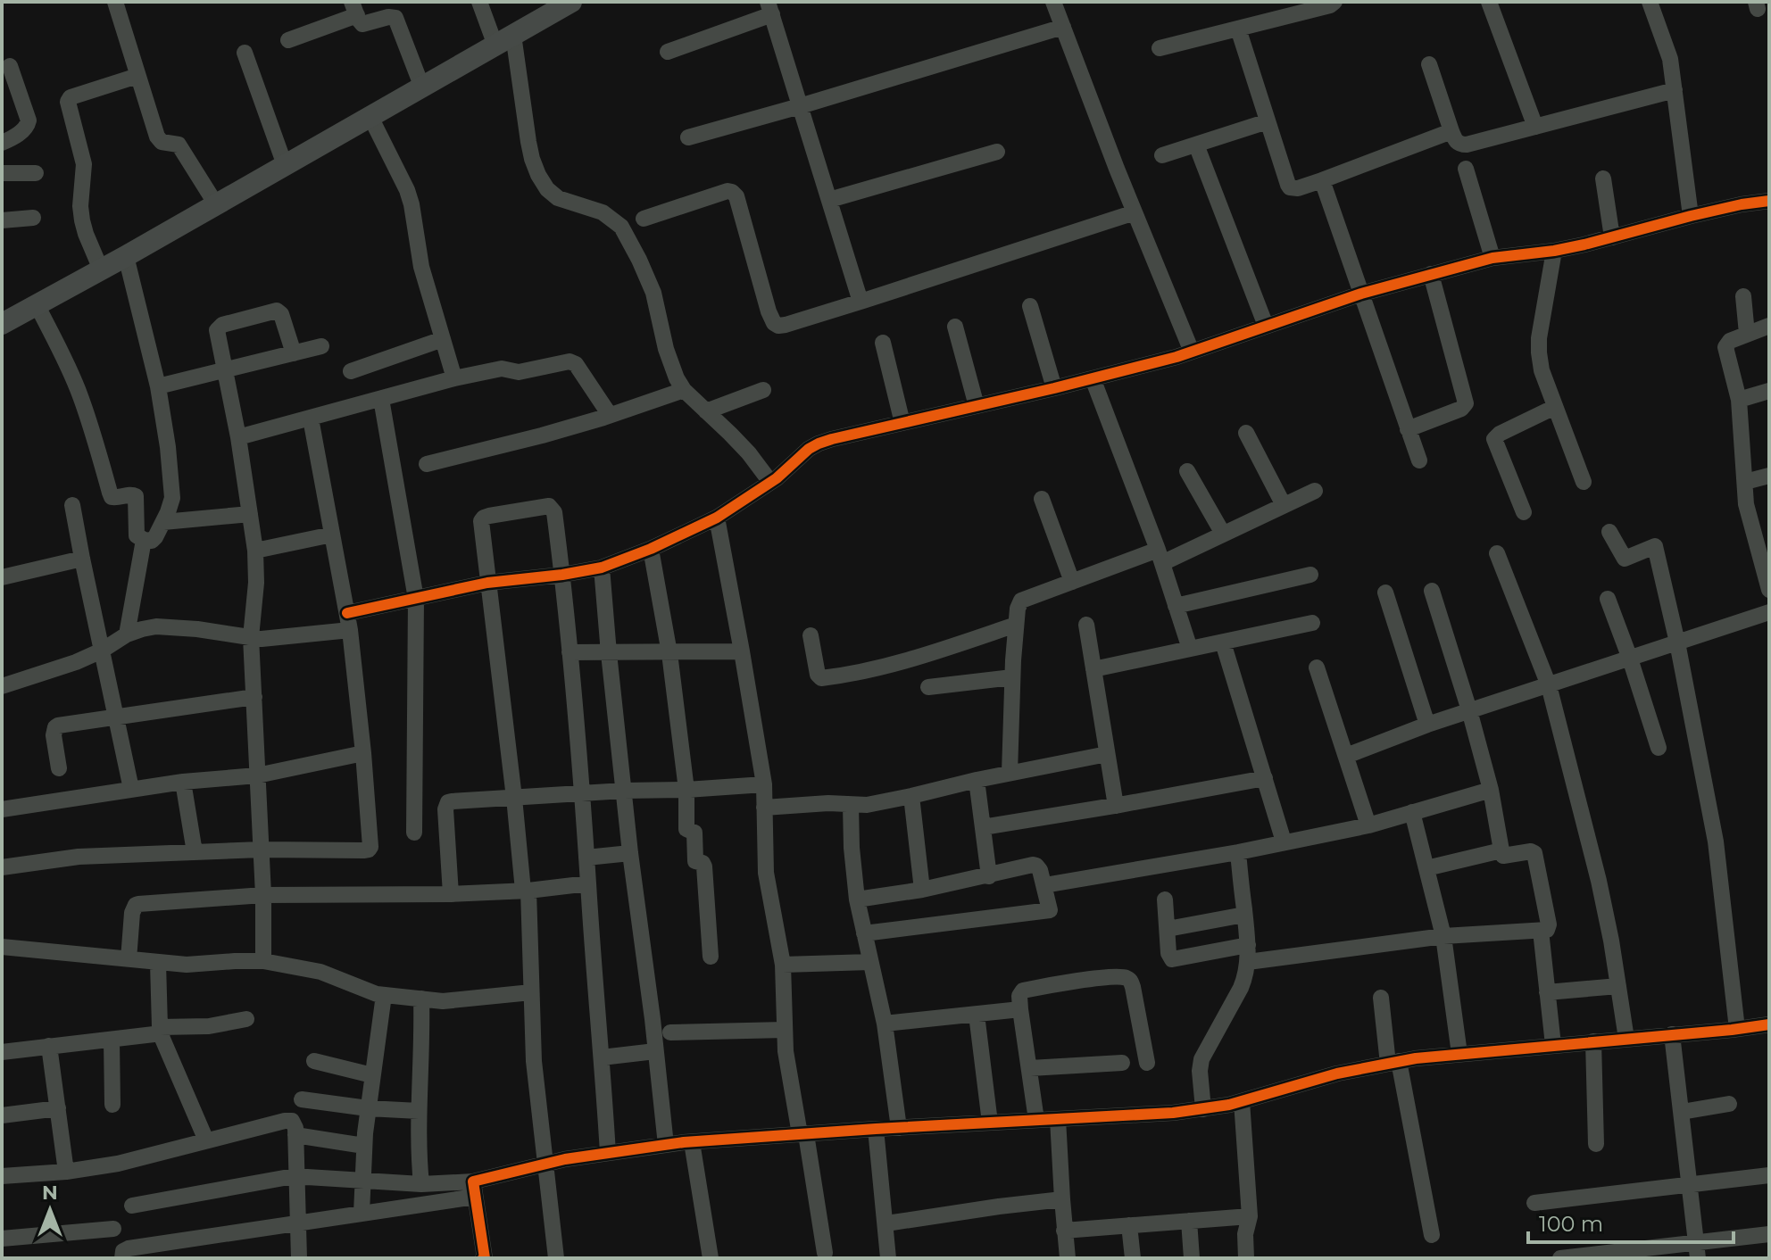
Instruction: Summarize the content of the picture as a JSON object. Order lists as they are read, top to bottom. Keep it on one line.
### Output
{"scale_bar":"100 m","north":"top"}
